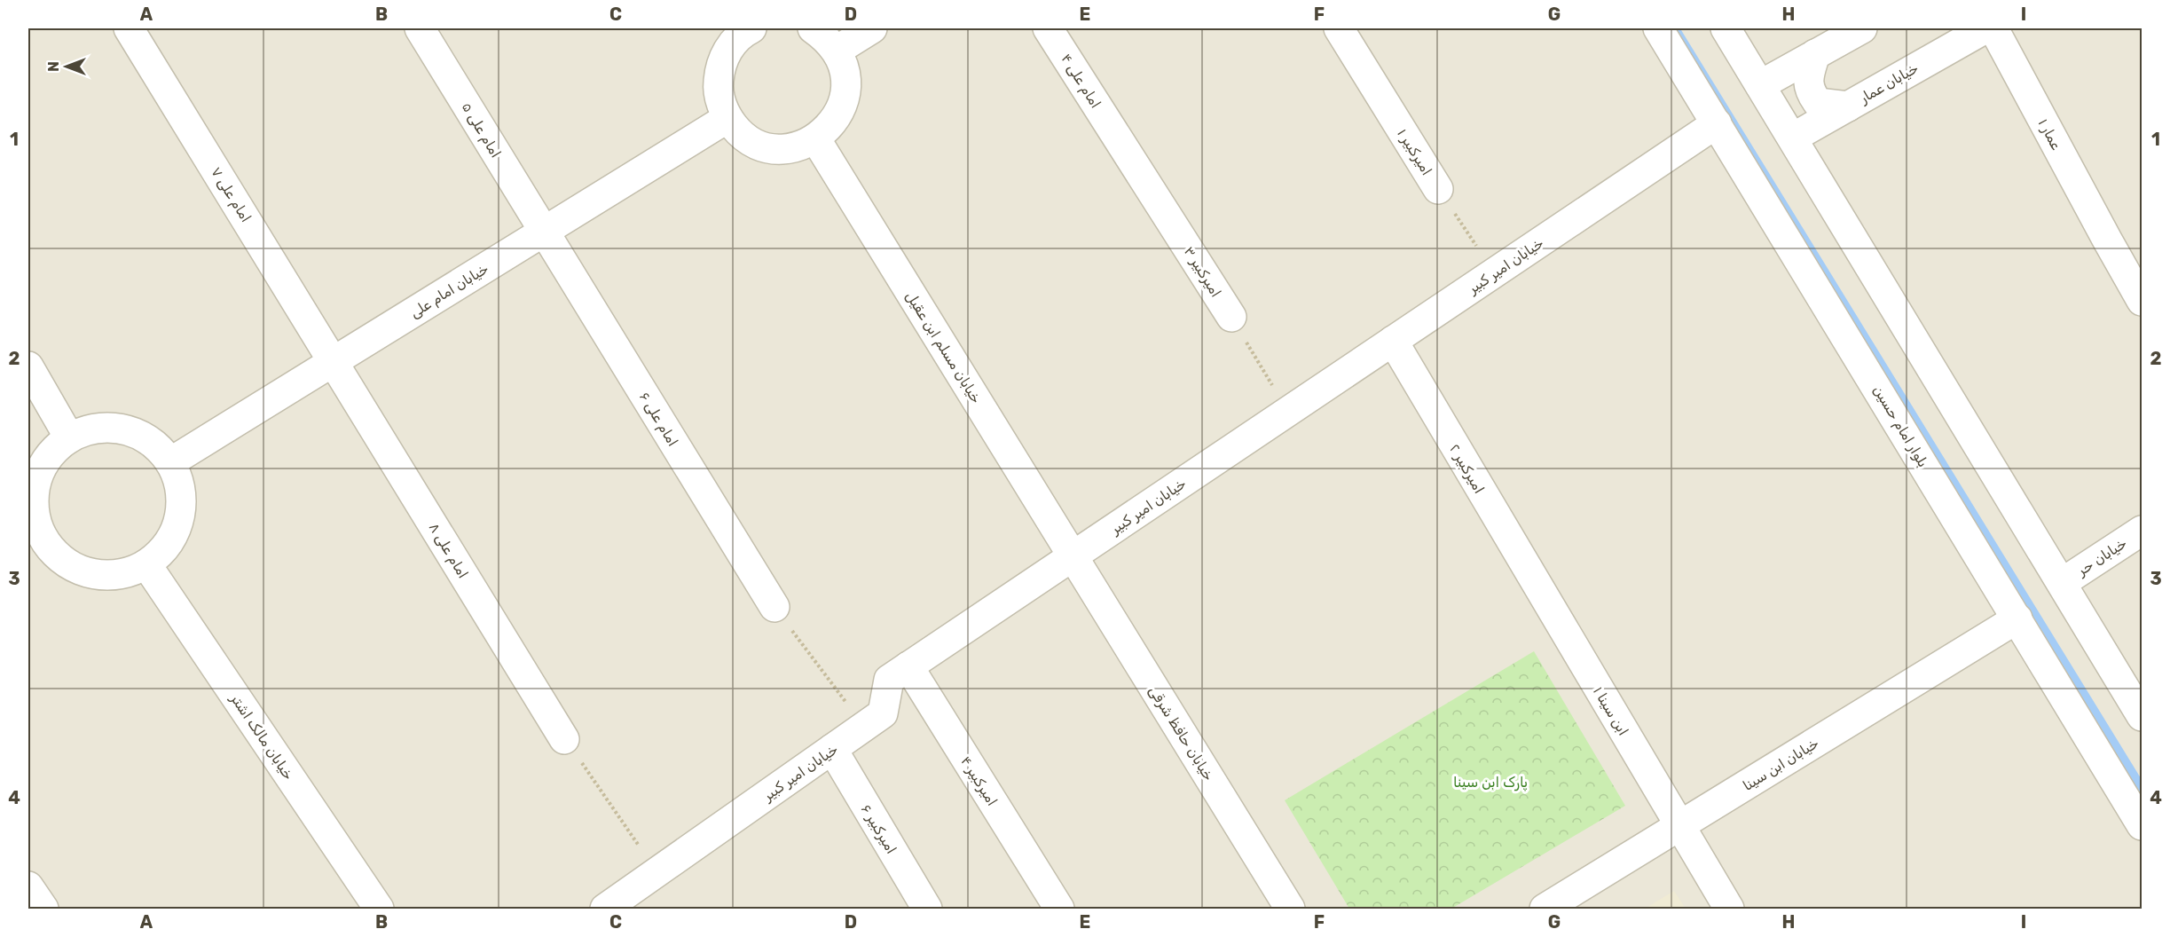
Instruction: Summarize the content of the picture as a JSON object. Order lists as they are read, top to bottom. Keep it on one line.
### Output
{"streets":{"street":["امام علی ۴","خیابان عمار","امام علی ۵","عمار ۱","امیرکبیر ۱","امام علی ۷","خیابان امیر کبیر","امیرکبیر ۳","خیابان امام علی","خیابان مسلم ابن عقیل","امام علی ۶","بلوار امام حسین","امیرکبیر ۲","امام علی ۸","خیابان حر","ابن سینا ۱","خیابان حافظ شرقی","خیابان مالک اشتر","خیابان ابن سینا","امیرکبیر ۴","امیرکبیر ۶"]},"crossings":[["امام علی ۴","امیرکبیر ۳"],["امام علی ۵","خیابان امام علی"],["امام علی ۵","امام علی ۶"],["امیرکبیر ۱","خیابان امیر کبیر"],["امام علی ۷","خیابان امام علی"],["امام علی ۷","امام علی ۸"],["خیابان امیر کبیر","خیابان مسلم ابن عقیل"],["خیابان امیر کبیر","بلوار امام حسین"],["خیابان امیر کبیر","امیرکبیر ۲"],["خیابان امیر کبیر","خیابان حافظ شرقی"],["خیابان امیر کبیر","امیرکبیر ۴"],["خیابان امیر کبیر","امیرکبیر ۶"],["خیابان امام علی","امام علی ۶"],["خیابان امام علی","امام علی ۸"],["خیابان امام علی","خیابان مالک اشتر"],["خیابان مسلم ابن عقیل","خیابان حافظ شرقی"],["بلوار امام حسین","خیابان ابن سینا"],["امیرکبیر ۲","ابن سینا ۱"],["ابن سینا ۱","خیابان ابن سینا"]],"parks":["پارک ابن سینا"],"north":"left","grid":{"columns":["A","B","C","D","E","F","G","H","I"],"rows":["1","2","3","4"]}}
